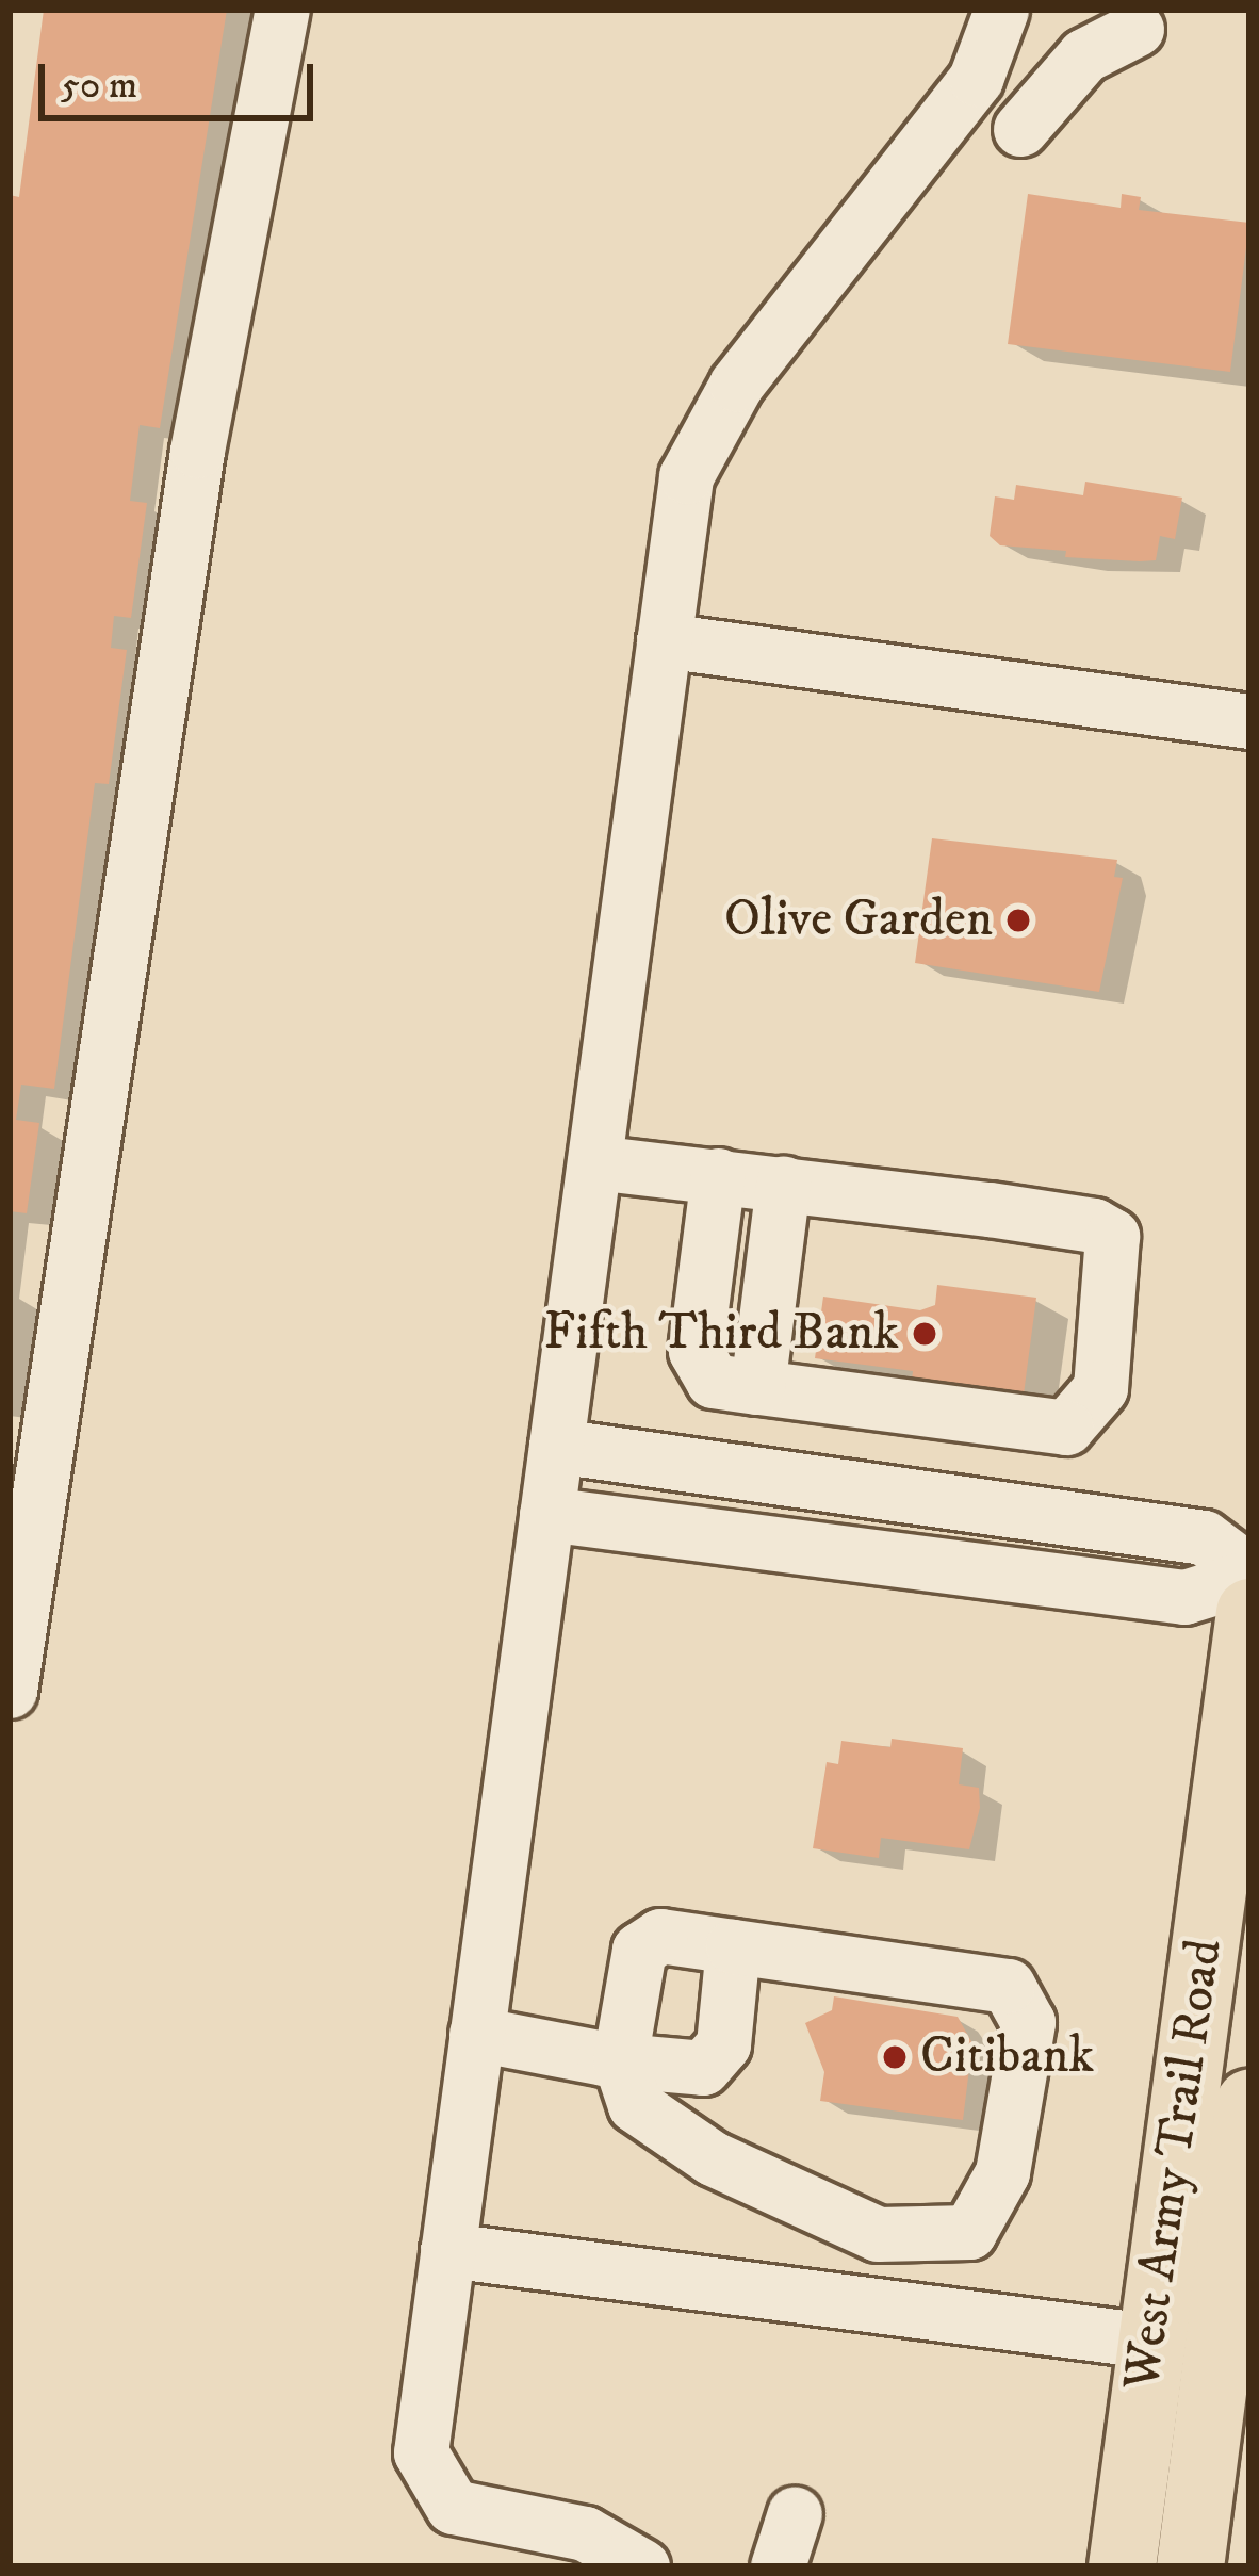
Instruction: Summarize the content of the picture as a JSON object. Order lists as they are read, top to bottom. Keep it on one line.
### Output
{"streets":{"main road":["West Army Trail Road"]},"places":["Olive Garden","Fifth Third Bank","Citibank"],"scale_bar":"50 m"}
